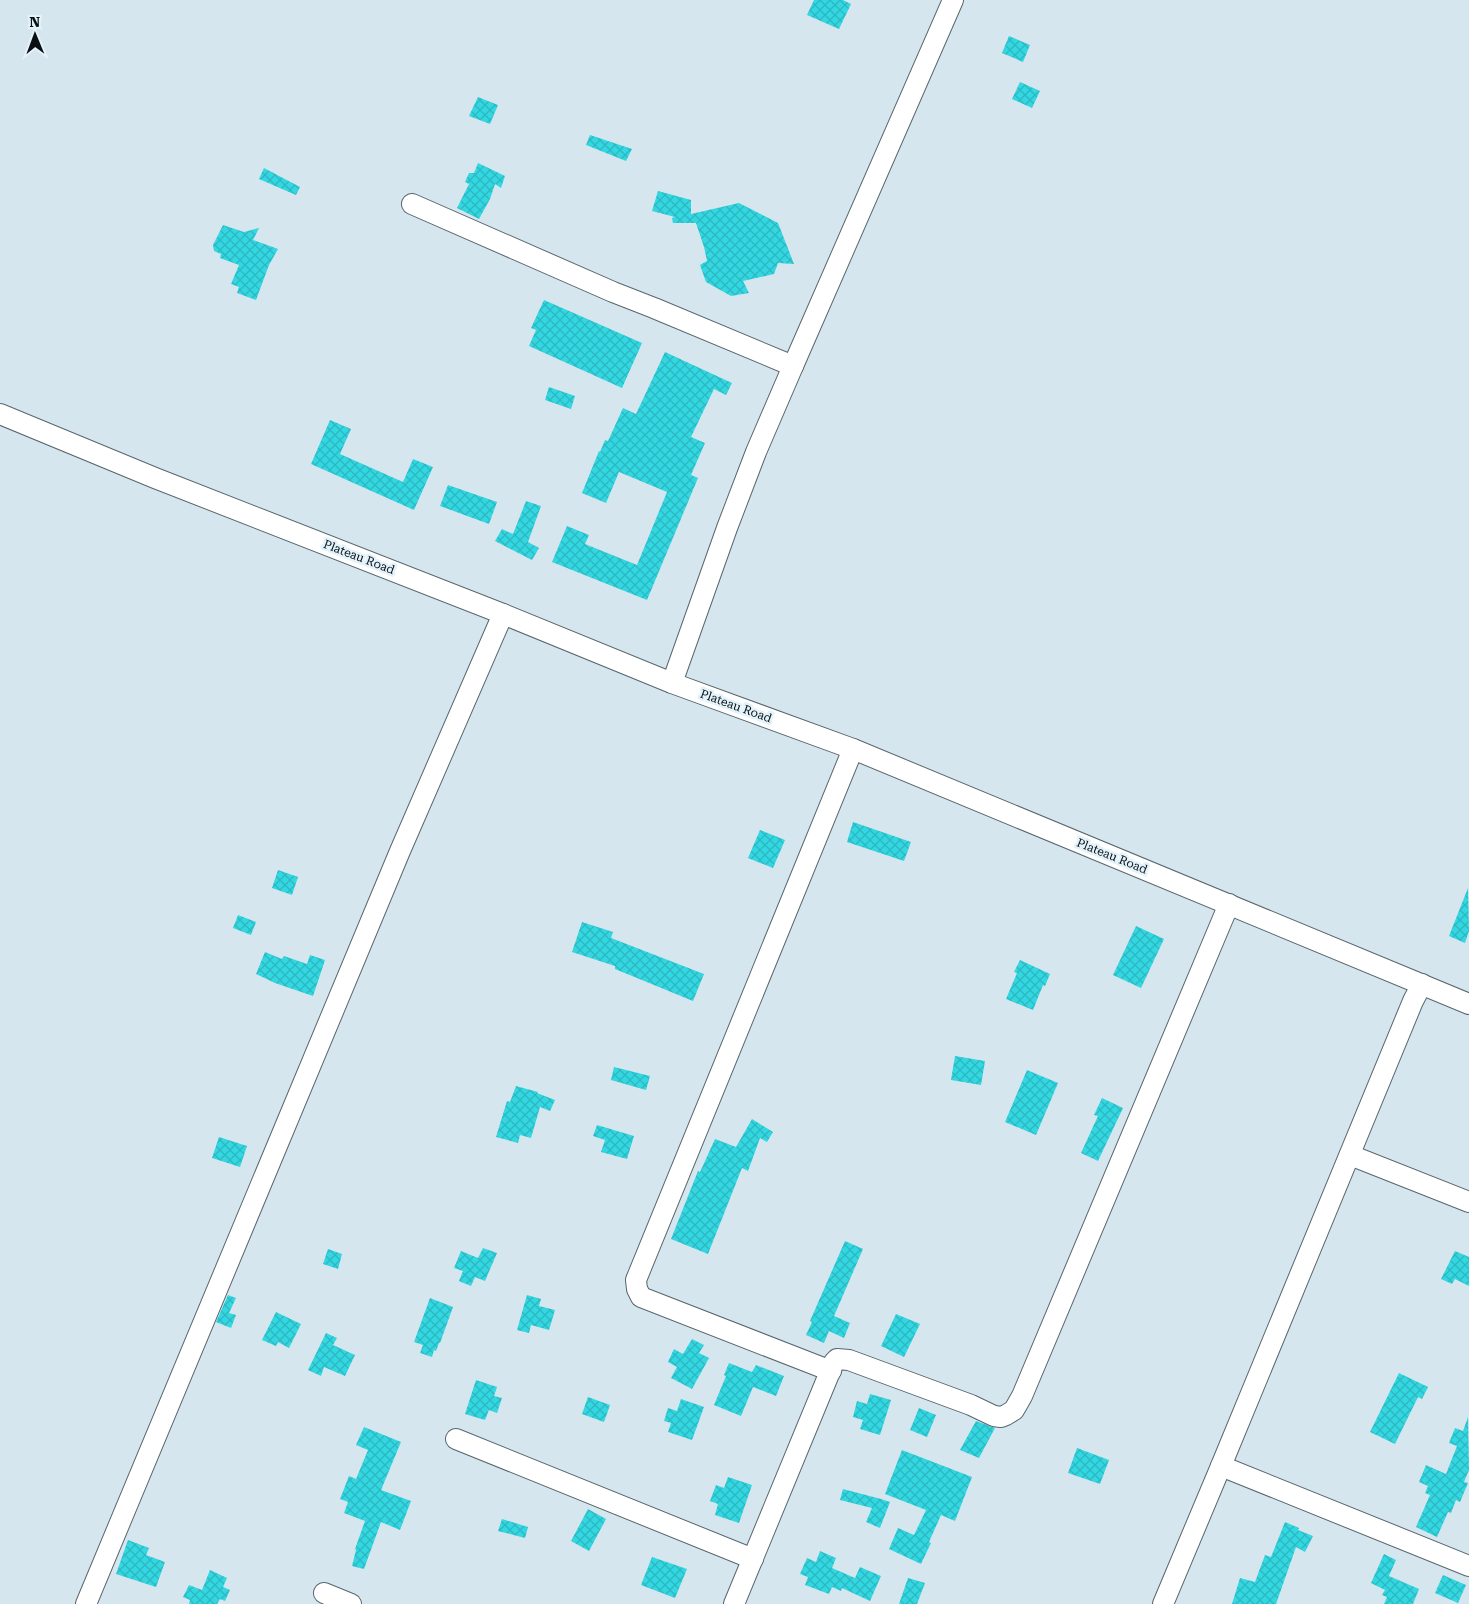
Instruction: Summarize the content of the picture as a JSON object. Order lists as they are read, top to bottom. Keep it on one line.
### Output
{"streets":{"street":["Plateau Road"]},"north":"top"}
